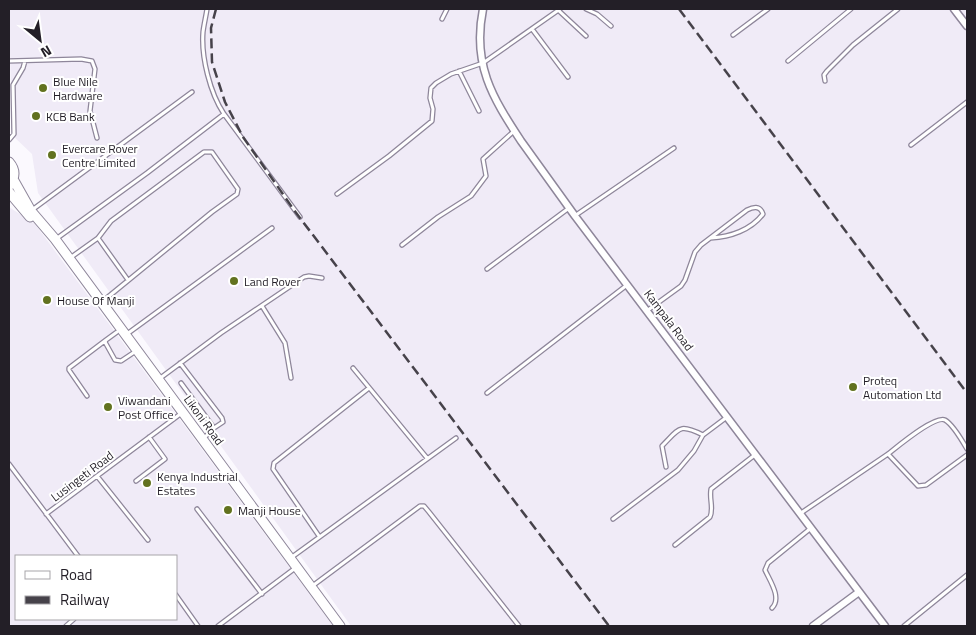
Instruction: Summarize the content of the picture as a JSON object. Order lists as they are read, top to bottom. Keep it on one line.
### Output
{"streets":{"street":["Kampala Road","Likoni Road"],"lane":["Lusingeti Road"]},"crossings":[["Likoni Road","Lusingeti Road"]],"places":["Blue Nile Hardware","KCB Bank","Evercare Rover Centre Limited","Land Rover","House Of Manji","Proteq Automation Ltd","Viwandani Post Office","Kenya Industrial Estates","Manji House"],"legend":["Road","Railway"],"north":"bottom right"}
